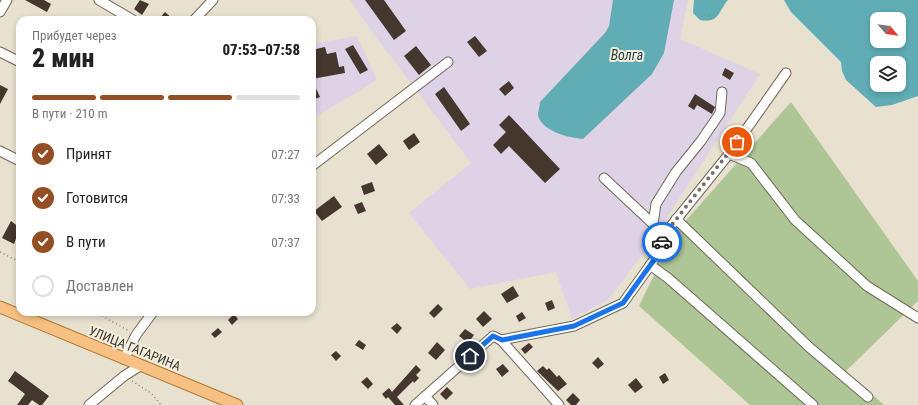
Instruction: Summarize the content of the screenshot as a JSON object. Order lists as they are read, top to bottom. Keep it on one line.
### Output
{"streets":{"main road":["УЛИЦА ГАГАРИНА"]},"water":["Волга"],"north":"bottom right","page":{"heading":["2 мин","Прибудет через","07:53–07:58"],"bar":"В пути · 210 m","list":[["Принят","07:27"],["Готовится","07:33"],["В пути","07:37"],"Доставлен"]}}
